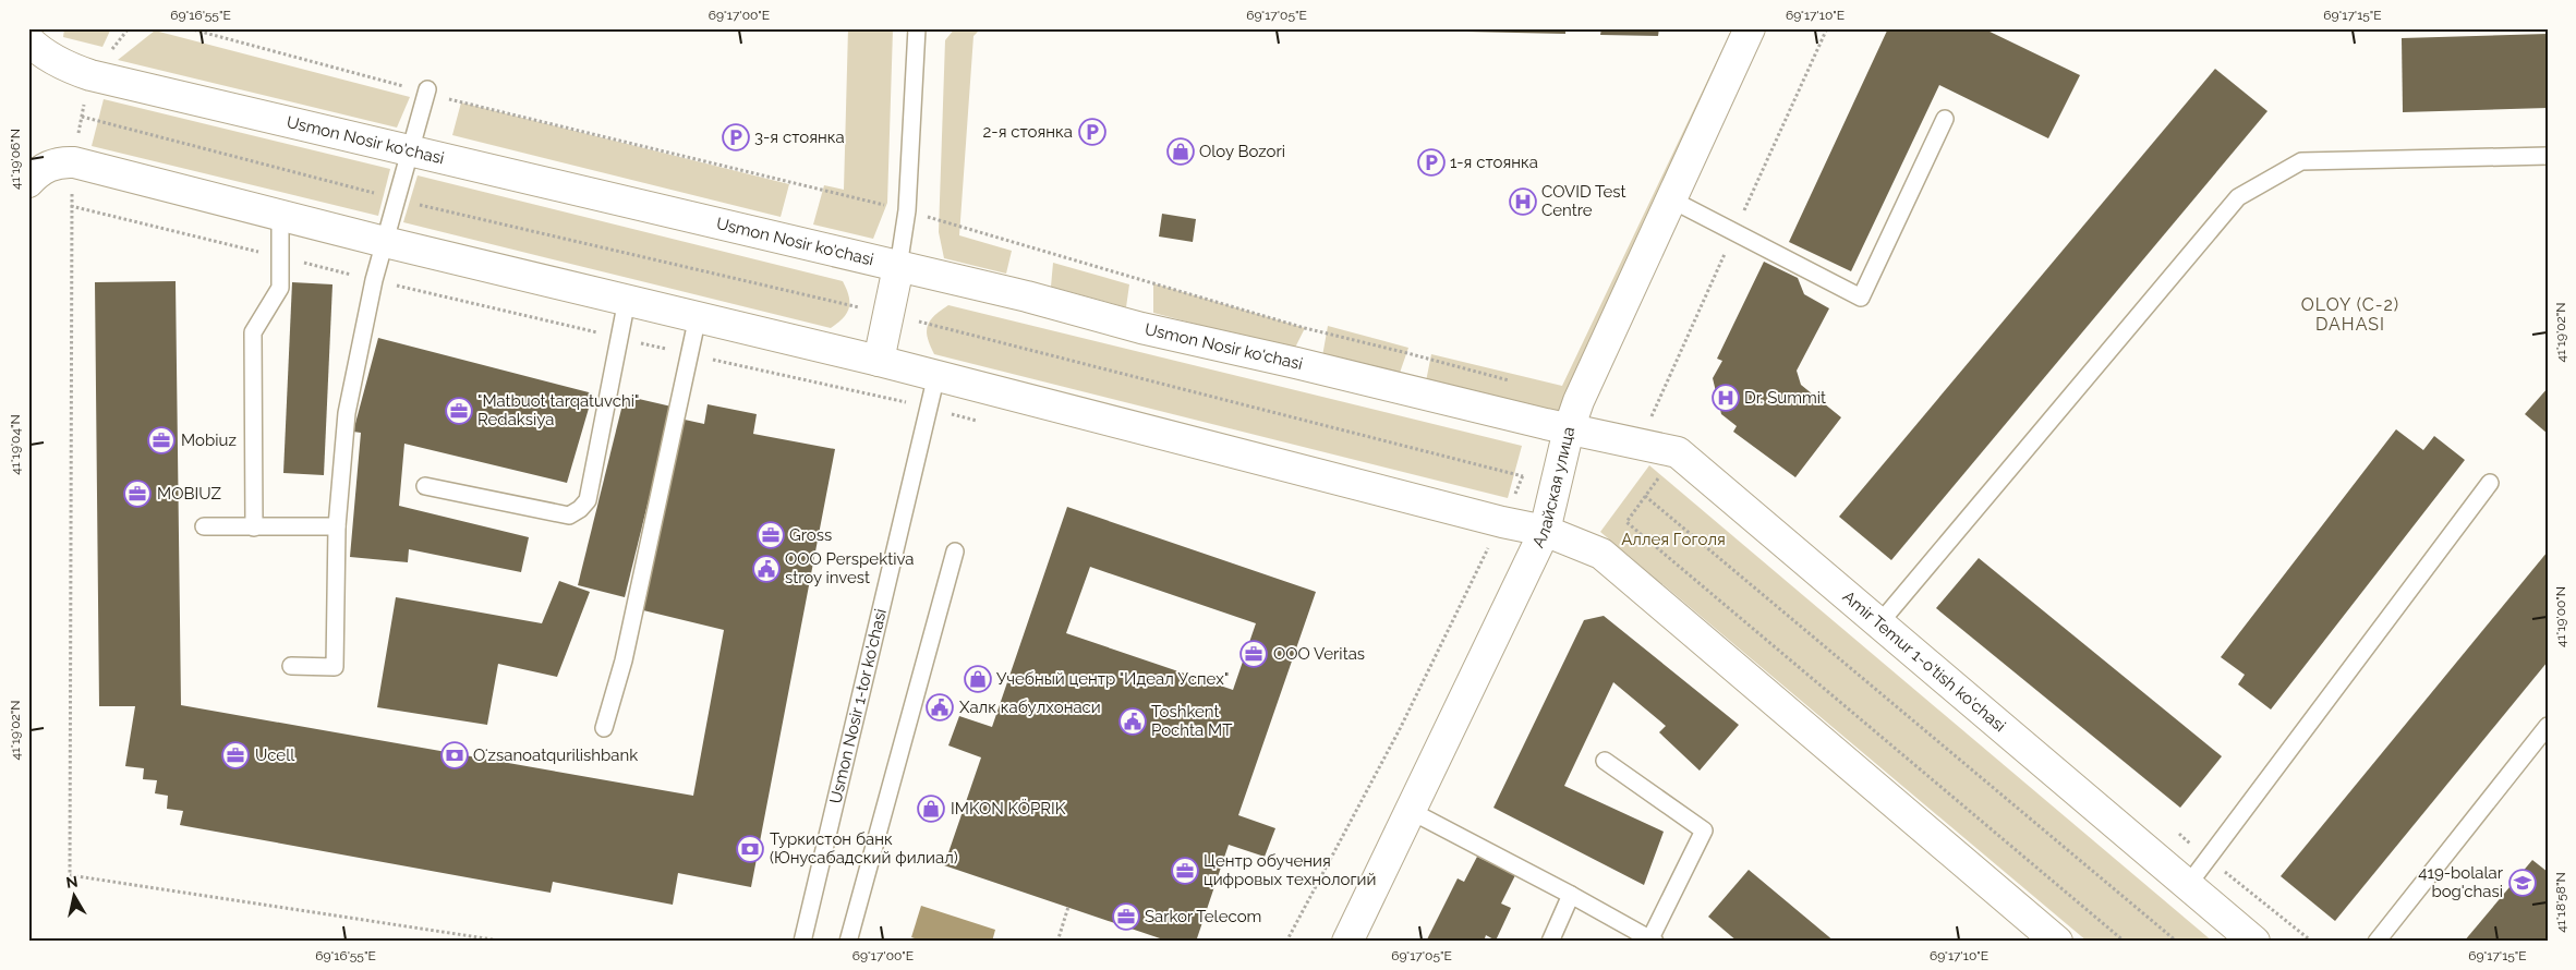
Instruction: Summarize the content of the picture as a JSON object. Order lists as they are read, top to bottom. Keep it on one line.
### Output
{"streets":{"street":["Usmon Nosir ko'chasi","Алайская улица","Amir Temur 1-o'tish ko'chasi"],"lane":["Usmon Nosir 1-tor ko'chasi"]},"crossings":[["Usmon Nosir ko'chasi","Алайская улица"],["Usmon Nosir ko'chasi","Amir Temur 1-o'tish ko'chasi"],["Алайская улица","Amir Temur 1-o'tish ko'chasi"]],"districts":["OLOY (C-2) DAHASI"],"parks":["Аллея Гоголя"],"places":{"parking":["2-я стоянка","3-я стоянка","1-я стоянка"],"shop":["Oloy Bozori","Учебный центр \"Идеал Успех\"","IMKON KÖPRIK"],"hospital":["COVID Test Centre","Dr. Summit"],"office":["\"Matbuot tarqatuvchi\" Redaksiya","Mobiuz","MOBIUZ","Gross","OOO Veritas","Ucell","Центр обучения цифровых технологий","Sarkor Telecom"],"public building":["ООО Perspektiva stroy invest","Халк кабулхонаси","Toshkent Pochta MT"],"bank":["Oʻzsanoatqurilishbank","Туркистон банк (Юнусабадский филиал)"],"school or university":["419-bolalar bog'chasi"]},"north":"top","coordinates":["69°16'55\"E","69°17'00\"E","69°17'05\"E","69°17'10\"E","69°17'15\"E","41°19'06\"N","41°19'02\"N","41°19'04\"N","41°19'00\"N","41°18'58\"N"]}
